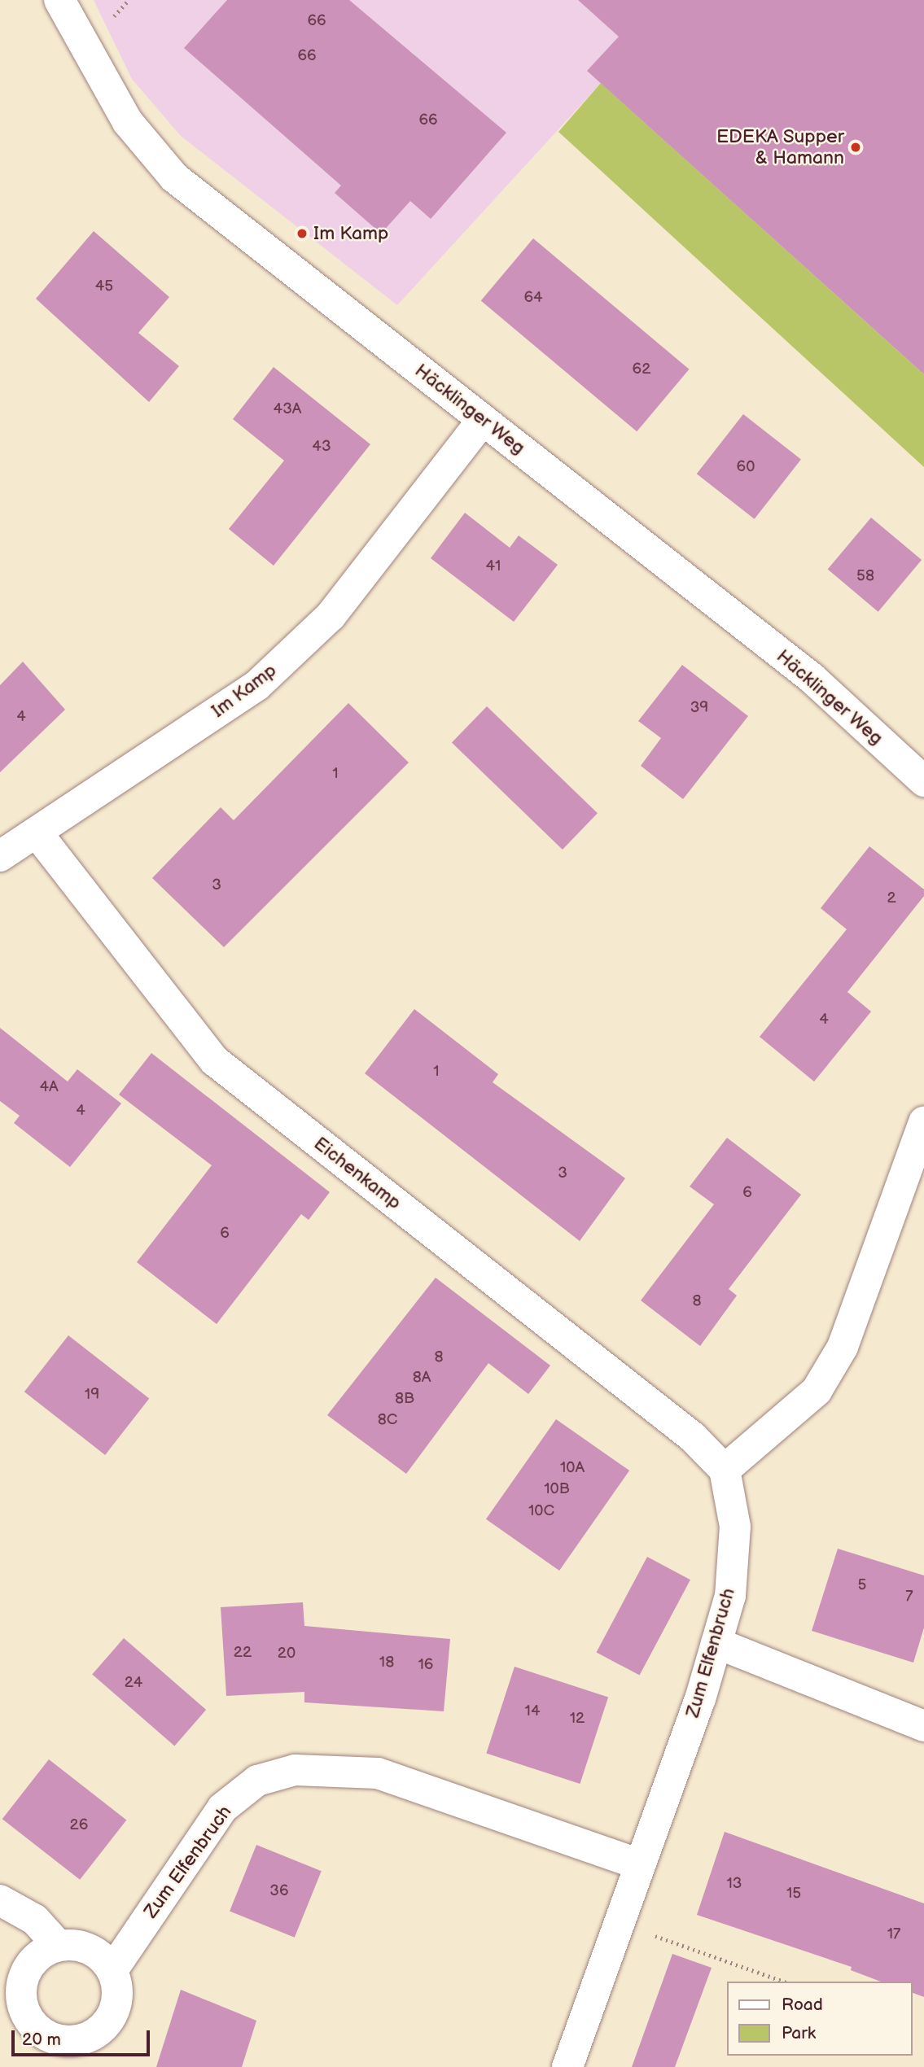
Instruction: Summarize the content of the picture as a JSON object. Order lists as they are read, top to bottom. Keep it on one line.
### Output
{"streets":{"street":["Häcklinger Weg","Im Kamp","Eichenkamp","Zum Elfenbruch"]},"crossings":[["Häcklinger Weg","Im Kamp"],["Im Kamp","Eichenkamp"],["Eichenkamp","Zum Elfenbruch"]],"places":["EDEKA Supper & Hamann","Im Kamp"],"house_numbers":["66","66","66","45","64","62","43A","43","60","41","58","39","4","1","3","2","4","1","4A","4","3","6","6","8","8","8A","19","8B","8C","10A","10B","10C","5","7","22","20","18","16","24","14","12","26","13","36","15","17"],"legend":["Road","Park"],"scale_bar":"20 m"}
